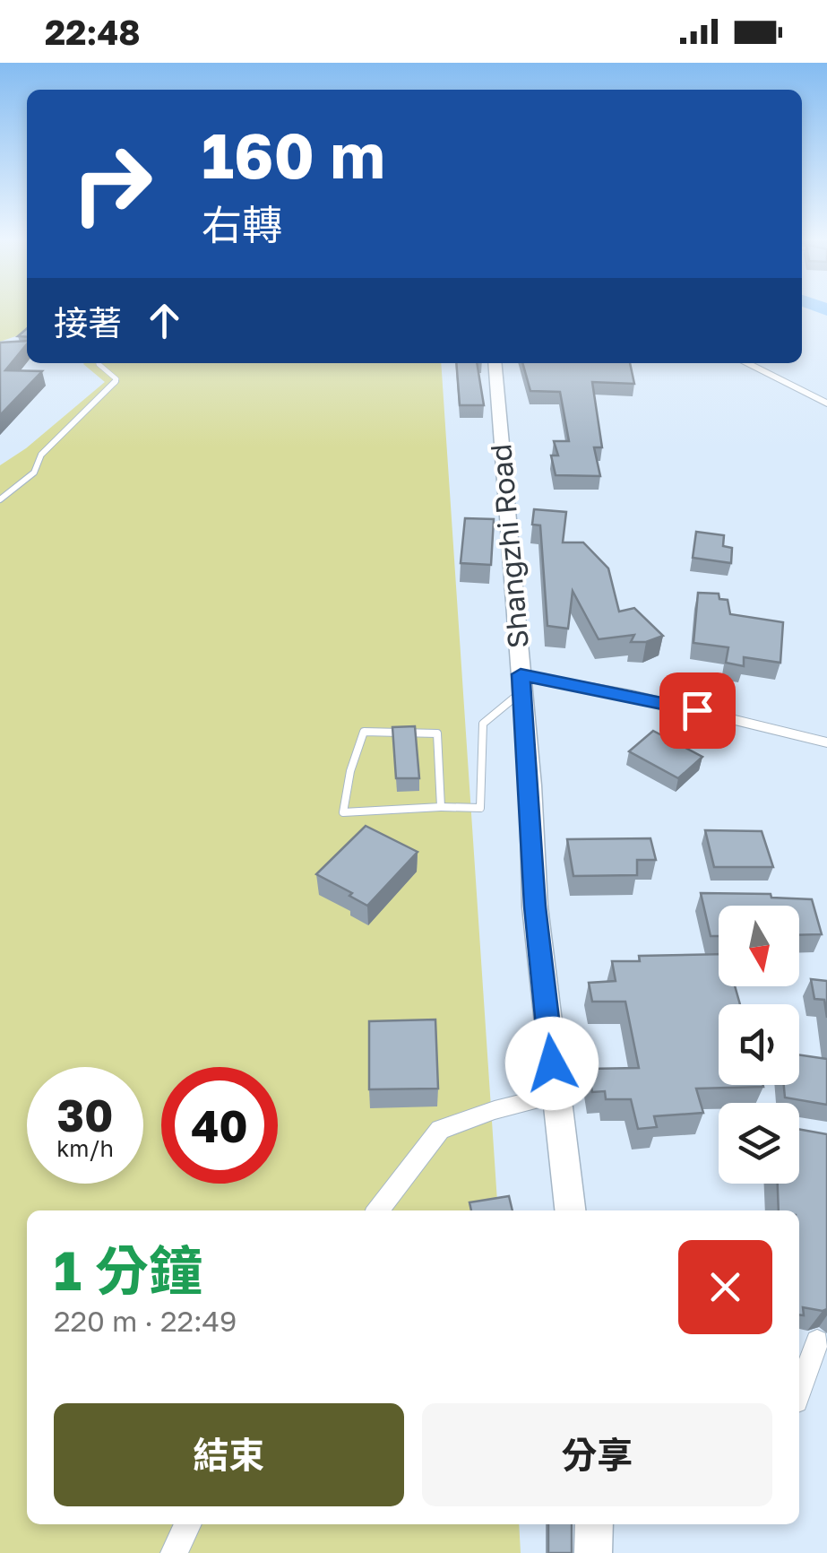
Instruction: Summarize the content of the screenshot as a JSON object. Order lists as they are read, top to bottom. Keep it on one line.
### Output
{"streets":{"street":["Shangzhi Road"]},"north":"bottom","page":{"status":"22:48","turn":["160 m","右轉"],"then":"接著","speed":"30 km/h","limit":"40","heading":["1 分鐘","220 m · 22:49"],"buttons":["結束","分享"]}}
